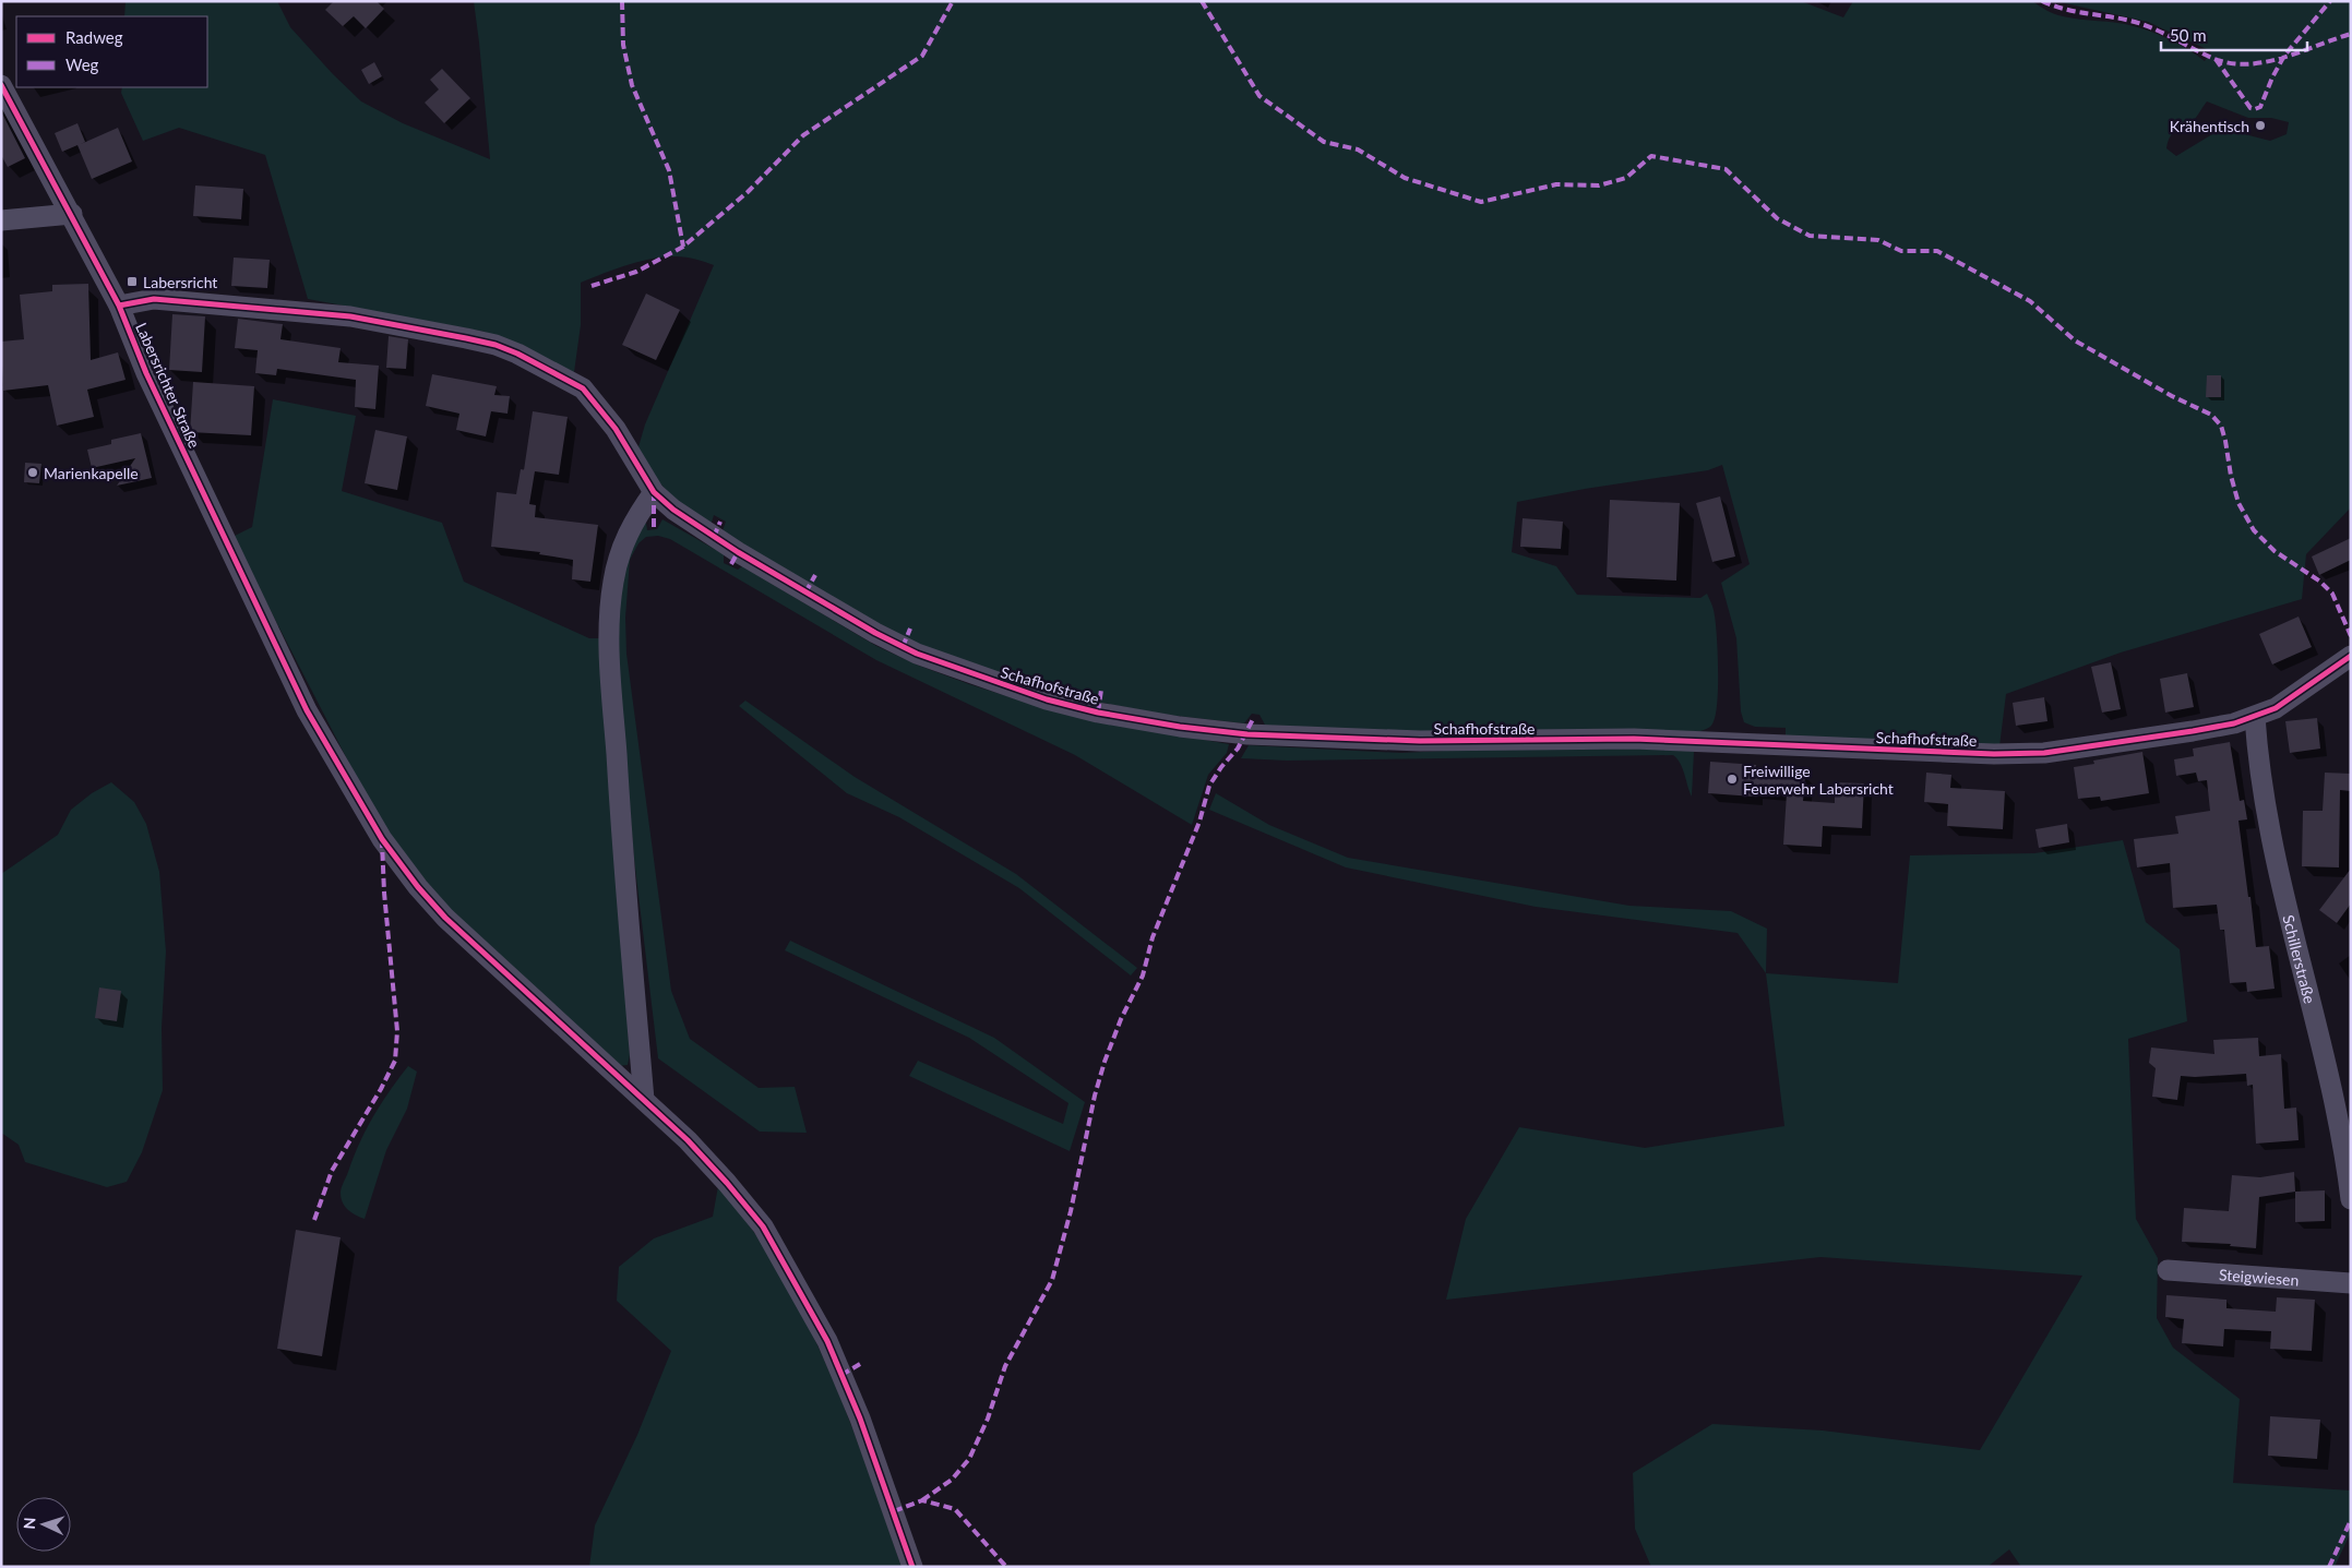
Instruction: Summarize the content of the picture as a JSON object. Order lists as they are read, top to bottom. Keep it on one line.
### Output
{"streets":{"street":["Labersrichter Straße","Schafhofstraße","Schillerstraße","Steigwiesen"]},"crossings":[["Labersrichter Straße","Schafhofstraße"],["Schafhofstraße","Schillerstraße"]],"places":{"other":["Krähentisch","Marienkapelle","Freiwillige Feuerwehr Labersricht"],"transit":["Labersricht"]},"legend":["Radweg","Weg"],"scale_bar":"50 m","north":"left"}
